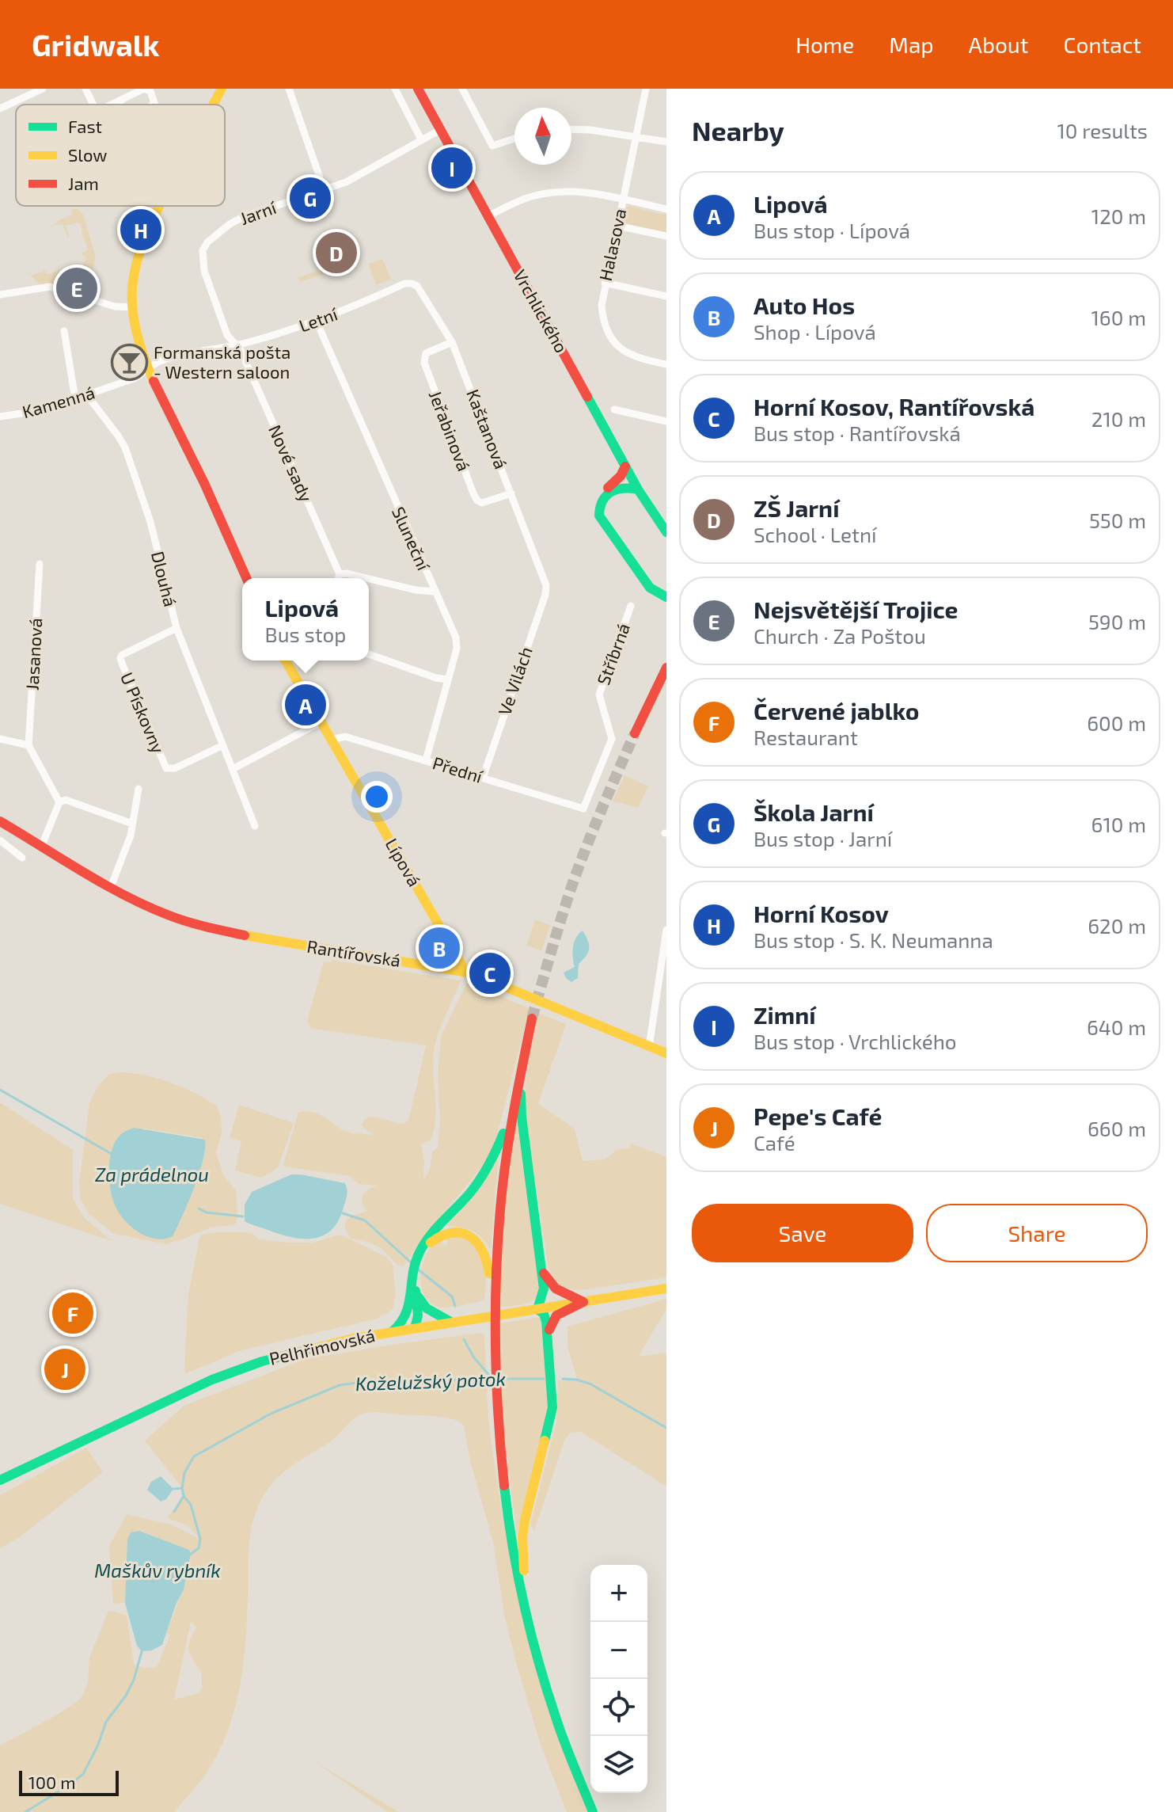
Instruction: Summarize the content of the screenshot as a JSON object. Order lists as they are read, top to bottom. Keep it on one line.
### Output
{"streets":{"main road":["Vrchlického","Lípová","Rantířovská","Pelhřimovská"],"street":["Jarní","Halasova","Letní","Kamenná","Kaštanová","Jeřabinová","Nové sady","Sluneční","Dlouhá","Jasanová","Stříbrná","Ve Vilách","U Pískovny","Přední"]},"crossings":[["Jarní","Vrchlického"],["Jarní","Letní"],["Jarní","Nové sady"],["Letní","Kamenná"],["Letní","Kaštanová"],["Letní","Nové sady"],["Letní","Sluneční"],["Kamenná","Dlouhá"],["Kaštanová","Jeřabinová"],["Kaštanová","Ve Vilách"],["Sluneční","Přední"],["Dlouhá","U Pískovny"],["Stříbrná","Přední"],["Ve Vilách","Přední"],["Přední","Lípová"],["Lípová","Rantířovská"]],"water":["Za prádelnou","Koželužský potok","Maškův rybník"],"places":{"bar":["Formanská pošta - Western saloon"]},"legend":["Fast","Slow","Jam"],"scale_bar":"100 m","north":"top","page":{"header":"Gridwalk","nav":["Home","Map","About","Contact"],"heading":["Nearby","10 results"],"pins":["I","G","H","D","E","A","B","C","F","J"],"list":[{"mark":"A","name":"Lipová","note":"Bus stop · Lípová","value":"120 m"},{"mark":"B","name":"Auto Hos","note":"Shop · Lípová","value":"160 m"},{"mark":"C","name":"Horní Kosov, Rantířovská","note":"Bus stop · Rantířovská","value":"210 m"},{"mark":"D","name":"ZŠ Jarní","note":"School · Letní","value":"550 m"},{"mark":"E","name":"Nejsvětější Trojice","note":"Church · Za Poštou","value":"590 m"},{"mark":"F","name":"Červené jablko","note":"Restaurant","value":"600 m"},{"mark":"G","name":"Škola Jarní","note":"Bus stop · Jarní","value":"610 m"},{"mark":"H","name":"Horní Kosov","note":"Bus stop · S. K. Neumanna","value":"620 m"},{"mark":"I","name":"Zimní","note":"Bus stop · Vrchlického","value":"640 m"},{"mark":"J","name":"Pepe's Café","note":"Café","value":"660 m"}],"popup":["Lipová","Bus stop"],"buttons":["Save","Share"],"map_buttons":["+","−"],"scale":"100 m"}}
